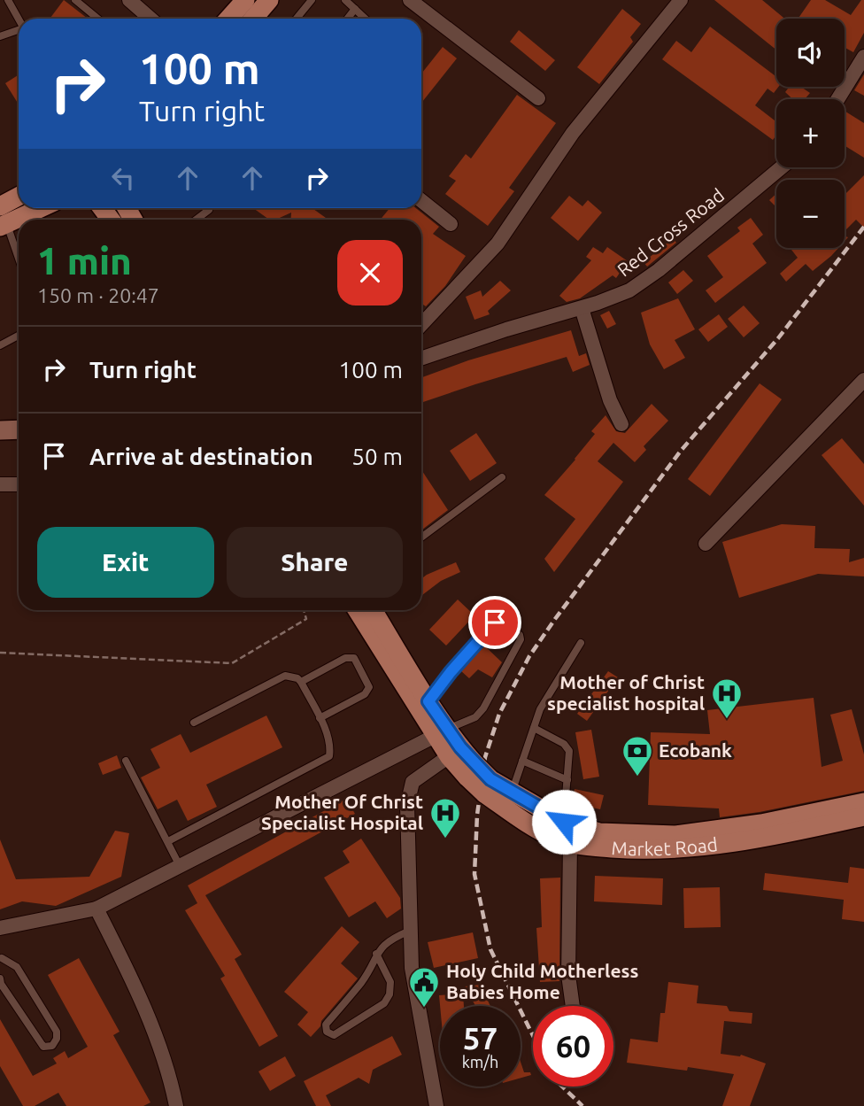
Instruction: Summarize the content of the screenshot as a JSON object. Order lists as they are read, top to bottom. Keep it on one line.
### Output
{"streets":{"main road":["Market Road"],"street":["Red Cross Road"]},"places":{"hospital":["Mother of Christ specialist hospital","Mother Of Christ Specialist Hospital"],"bank":["Ecobank"],"public building":["Holy Child Motherless Babies Home"]},"page":{"map_buttons":["+","−"],"turn":["100 m","Turn right"],"heading":["1 min","150 m · 20:47"],"list":[{"name":"Turn right","value":"100 m"},{"name":"Arrive at destination","value":"50 m"}],"buttons":["Exit","Share"],"speed":"57 km/h","limit":"60"}}
